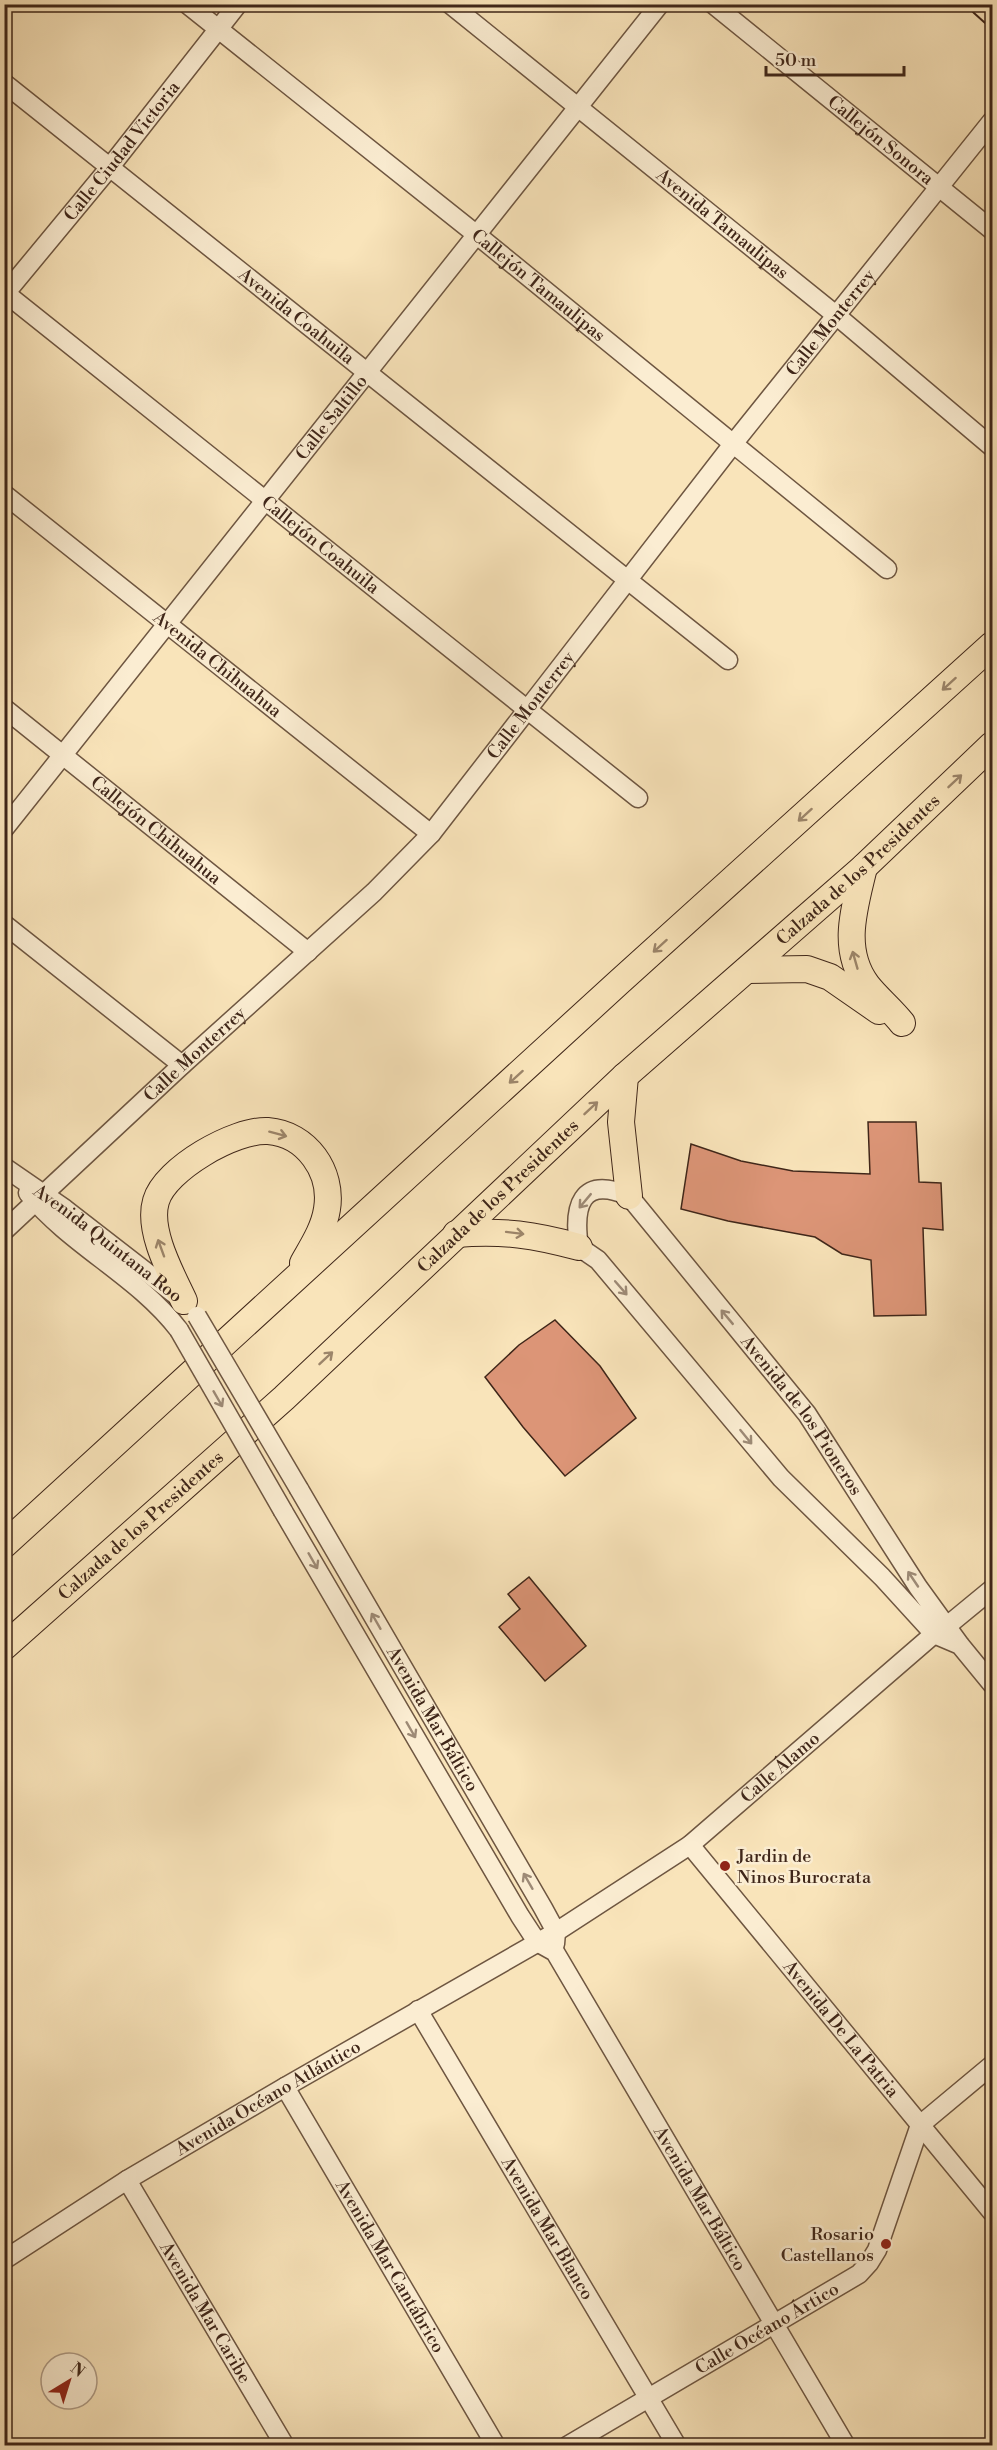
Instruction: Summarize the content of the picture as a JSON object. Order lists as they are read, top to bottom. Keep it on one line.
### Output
{"streets":{"highway":["Calzada de los Presidentes"],"street":["Callejón Sonora","Calle Ciudad Victoria","Avenida Tamaulipas","Callejón Tamaulipas","Avenida Coahuila","Calle Monterrey","Calle Saltillo","Callejón Coahuila","Avenida Chihuahua","Callejón Chihuahua","Avenida Quintana Roo","Avenida de los Pioneros","Avenida Mar Báltico","Calle Álamo","Avenida De La Patria","Avenida Océano Atlántico","Avenida Mar Blanco","Avenida Mar Cantábrico","Avenida Mar Caribe","Calle Océano Ártico"]},"crossings":[["Callejón Sonora","Calle Monterrey"],["Calle Ciudad Victoria","Callejón Tamaulipas"],["Calle Ciudad Victoria","Avenida Coahuila"],["Calle Ciudad Victoria","Callejón Coahuila"],["Avenida Tamaulipas","Calle Monterrey"],["Avenida Tamaulipas","Calle Saltillo"],["Callejón Tamaulipas","Calle Monterrey"],["Callejón Tamaulipas","Calle Saltillo"],["Avenida Coahuila","Calle Monterrey"],["Avenida Coahuila","Calle Saltillo"],["Calle Monterrey","Callejón Coahuila"],["Calle Monterrey","Avenida Chihuahua"],["Calle Monterrey","Callejón Chihuahua"],["Calle Monterrey","Avenida Quintana Roo"],["Calle Saltillo","Callejón Coahuila"],["Calle Saltillo","Avenida Chihuahua"],["Calle Saltillo","Callejón Chihuahua"],["Avenida Quintana Roo","Avenida Mar Báltico"],["Avenida de los Pioneros","Calle Álamo"],["Avenida Mar Báltico","Calle Álamo"],["Avenida Mar Báltico","Avenida Océano Atlántico"],["Avenida Mar Báltico","Calle Océano Ártico"],["Calle Álamo","Avenida De La Patria"],["Calle Álamo","Avenida Océano Atlántico"],["Avenida De La Patria","Calle Océano Ártico"],["Avenida Océano Atlántico","Avenida Mar Blanco"],["Avenida Océano Atlántico","Avenida Mar Cantábrico"],["Avenida Océano Atlántico","Avenida Mar Caribe"],["Avenida Mar Blanco","Calle Océano Ártico"]],"places":["Jardin de Ninos Burocrata","Rosario Castellanos"],"scale_bar":"50 m","north":"top right"}
